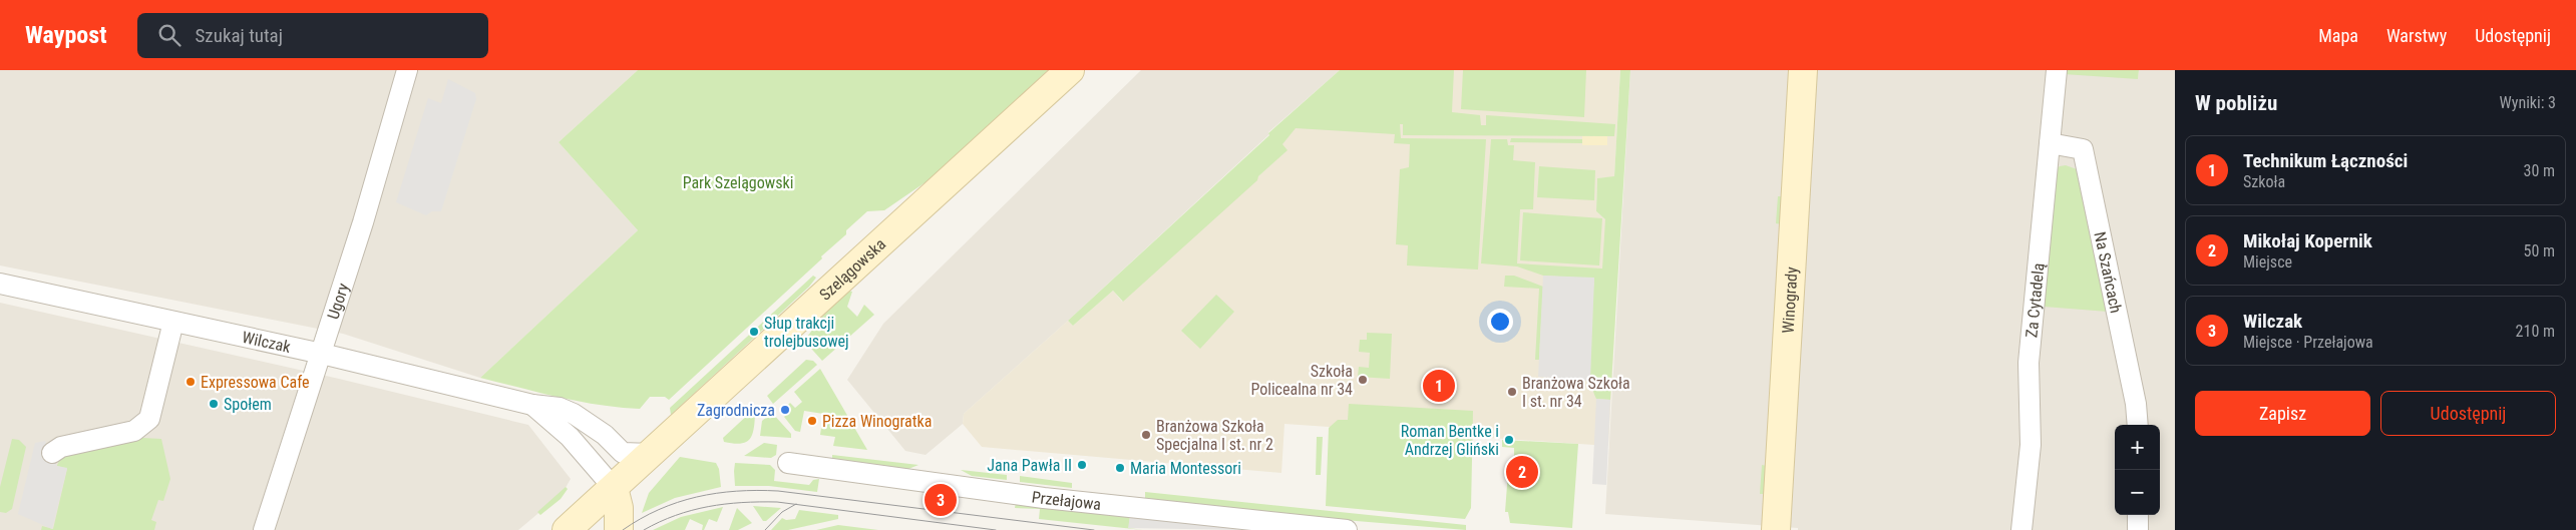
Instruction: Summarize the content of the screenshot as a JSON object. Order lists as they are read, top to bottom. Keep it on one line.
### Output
{"streets":{"street":["Szelągowska","Na Szańcach","Winogrady","Za Cytadelą","Ugory","Wilczak","Przełajowa"]},"crossings":[["Szelągowska","Wilczak"],["Na Szańcach","Za Cytadelą"],["Ugory","Wilczak"]],"parks":["Park Szelągowski"],"places":["Słup trakcji trolejbusowej","Szkoła Policealna nr 34","Expressowa Cafe","Branżowa Szkoła I st. nr 34","Społem","Zagrodnicza","Pizza Winogratka","Branżowa Szkoła Specjalna I st. nr 2","Roman Bentke i Andrzej Gliński","Jana Pawła II","Maria Montessori"],"page":{"header":"Waypost","search":"Szukaj tutaj","nav":["Mapa","Warstwy","Udostępnij"],"heading":["W pobliżu","Wyniki: 3"],"list":[{"mark":"1","name":"Technikum Łączności","note":"Szkoła","value":"30 m"},{"mark":"2","name":"Mikołaj Kopernik","note":"Miejsce","value":"50 m"},{"mark":"3","name":"Wilczak","note":"Miejsce · Przełajowa","value":"210 m"}],"pins":["1","2","3"],"buttons":["Zapisz","Udostępnij"],"map_buttons":["+","−"]}}
